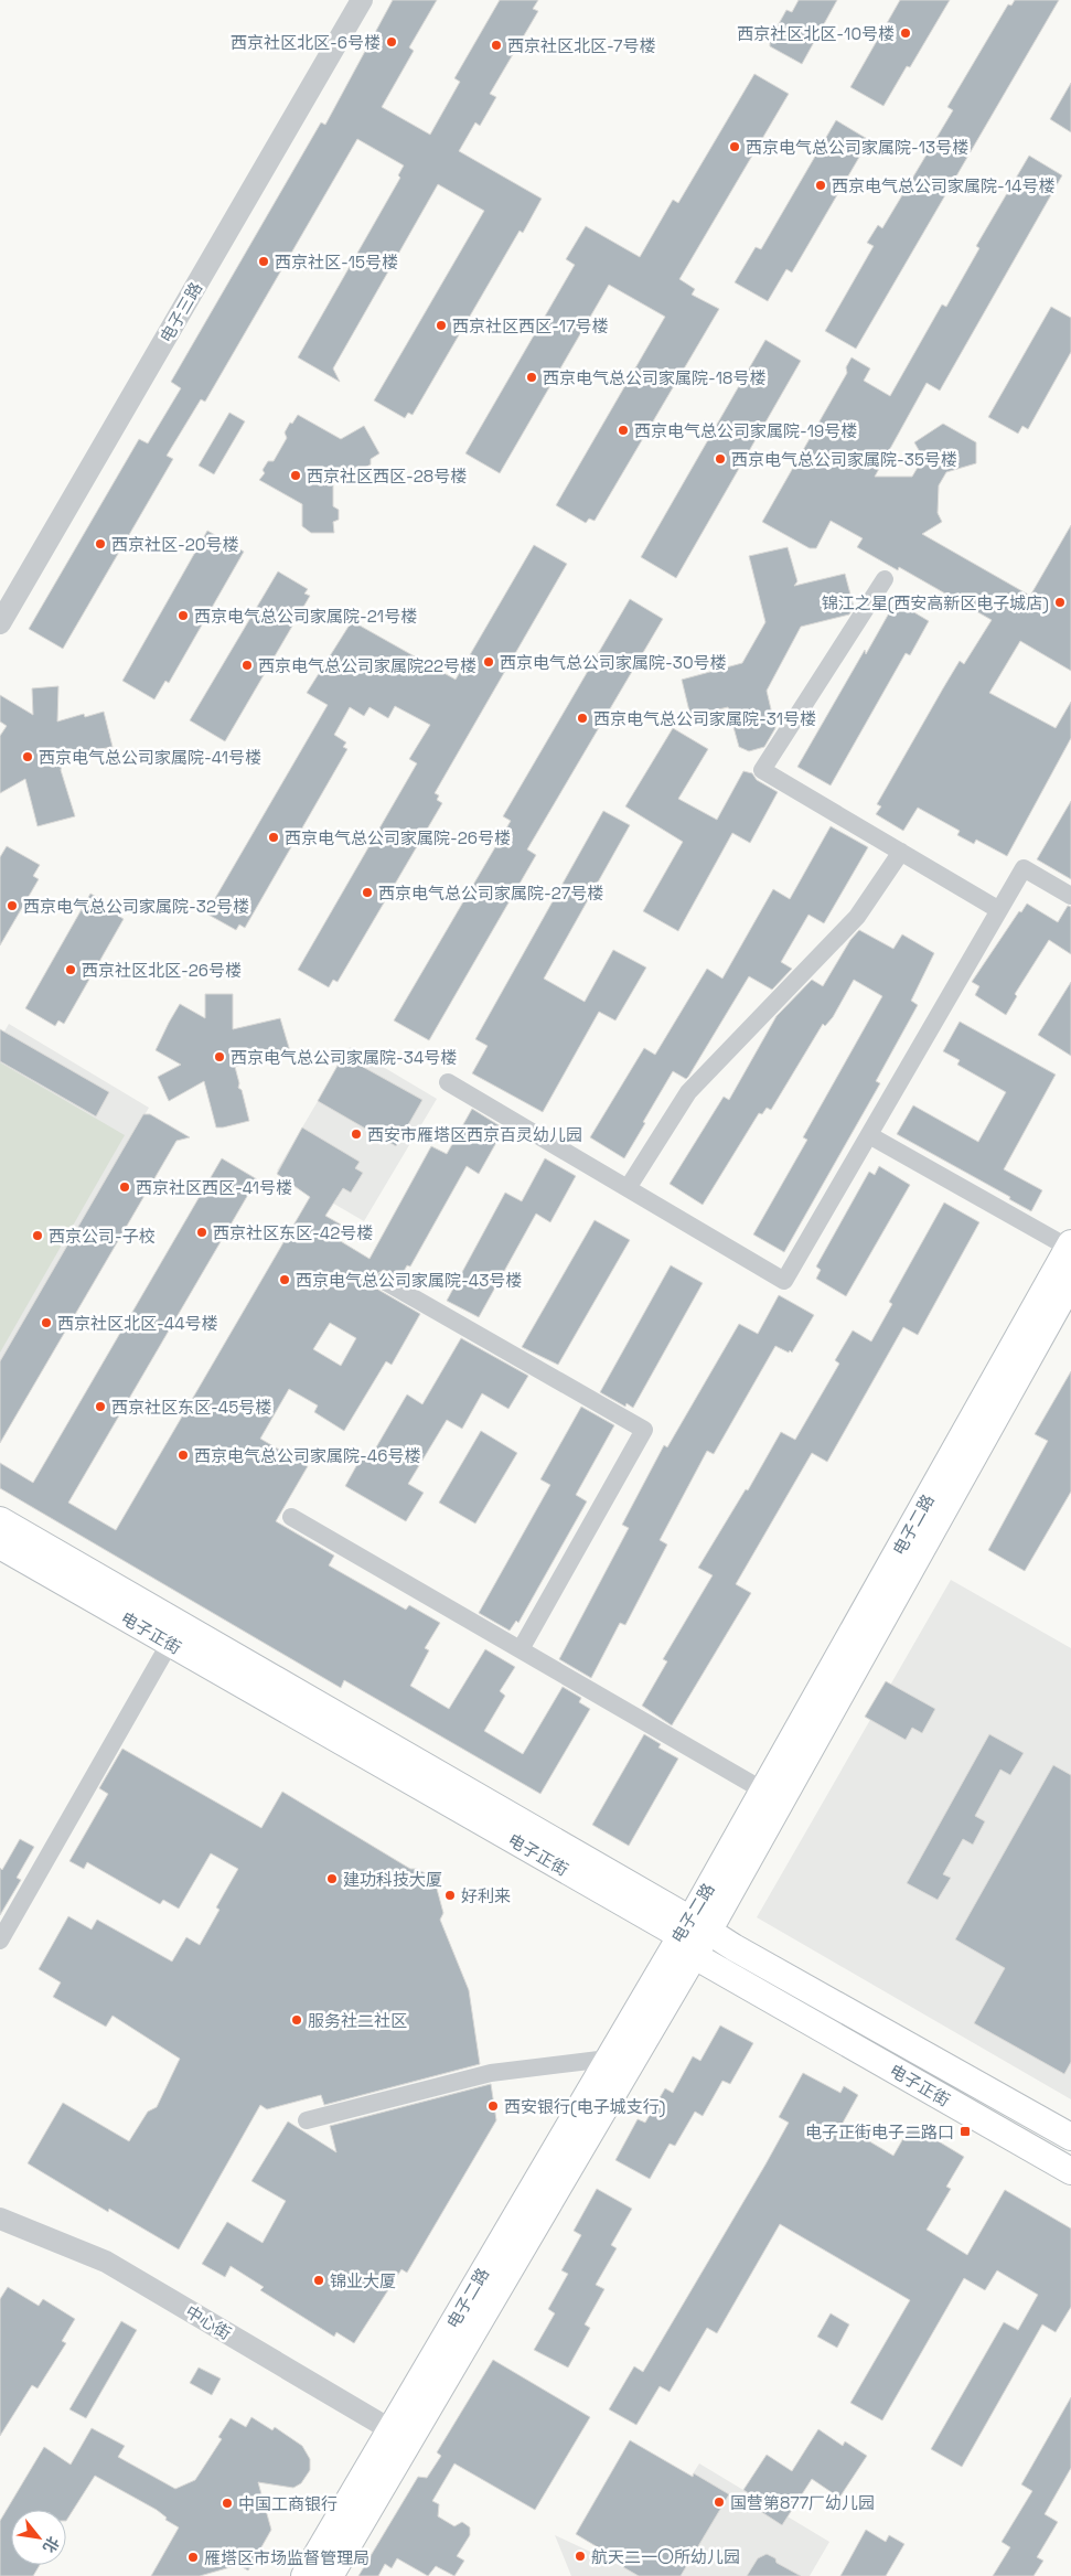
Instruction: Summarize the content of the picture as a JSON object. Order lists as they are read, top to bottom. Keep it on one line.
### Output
{"streets":{"main road":["电子二路","电子正街"],"street":["电子三路","中心街"]},"crossings":[["电子二路","电子正街"],["电子二路","中心街"]],"places":{"other":["西京社区北区-10号楼","西京社区北区-6号楼","西京社区北区-7号楼","西京电气总公司家属院-13号楼","西京电气总公司家属院-14号楼","西京社区-15号楼","西京社区西区-17号楼","西京电气总公司家属院-18号楼","西京电气总公司家属院-19号楼","西京电气总公司家属院-35号楼","西京社区西区-28号楼","西京社区-20号楼","锦江之星(西安高新区电子城店)","西京电气总公司家属院-21号楼","西京电气总公司家属院-30号楼","西京电气总公司家属院22号楼","西京电气总公司家属院-31号楼","西京电气总公司家属院-41号楼","西京电气总公司家属院-26号楼","西京电气总公司家属院-27号楼","西京电气总公司家属院-32号楼","西京社区北区-26号楼","西京电气总公司家属院-34号楼","西安市雁塔区西京百灵幼儿园","西京社区西区-41号楼","西京社区东区-42号楼","西京公司-子校","西京电气总公司家属院-43号楼","西京社区北区-44号楼","西京社区东区-45号楼","西京电气总公司家属院-46号楼","建功科技大厦","好利来","服务社二社区","西安银行(电子城支行)","锦业大厦","国营第877厂幼儿园","中国工商银行","航天二一〇所幼儿园","雁塔区市场监督管理局"],"transit":["电子正街电子二路口"]},"north":"bottom right"}
